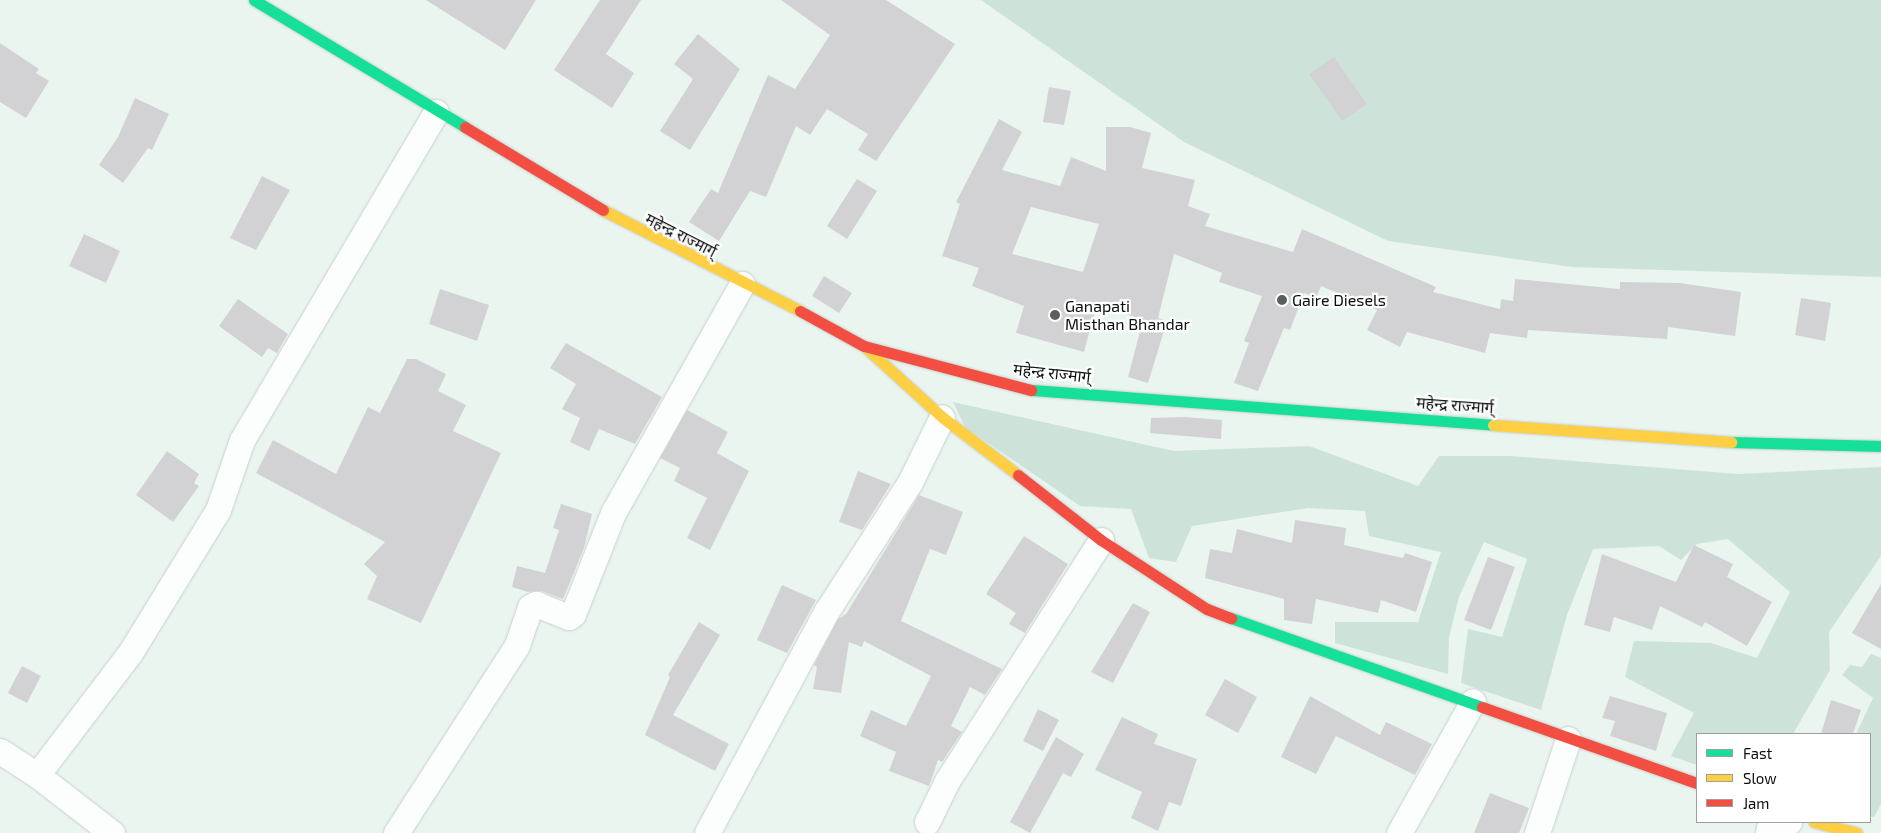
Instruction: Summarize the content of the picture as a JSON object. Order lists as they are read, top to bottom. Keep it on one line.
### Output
{"streets":{"main road":["महेन्द्र राज्मार्ग्"]},"places":["Gaire Diesels","Ganapati Misthan Bhandar"],"legend":["Fast","Slow","Jam"]}
